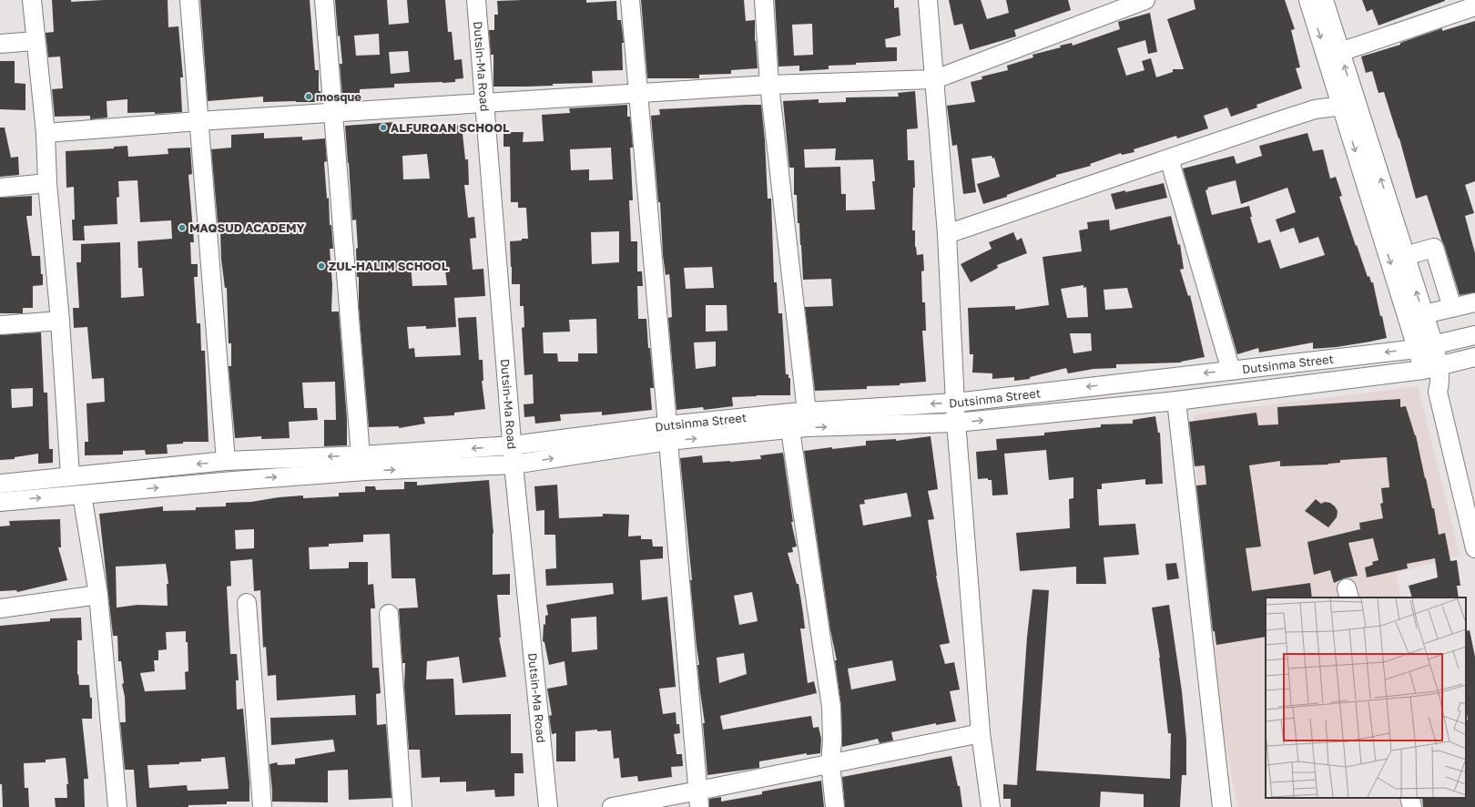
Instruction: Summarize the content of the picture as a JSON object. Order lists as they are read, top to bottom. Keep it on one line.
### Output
{"streets":{"street":["Dutsin-Ma Road","Dutsinma Street"]},"crossings":[["Dutsin-Ma Road","Dutsinma Street"]],"places":["mosque","ALFURQAN SCHOOL","MAQSUD ACADEMY","ZUL-HALIM SCHOOL"]}
